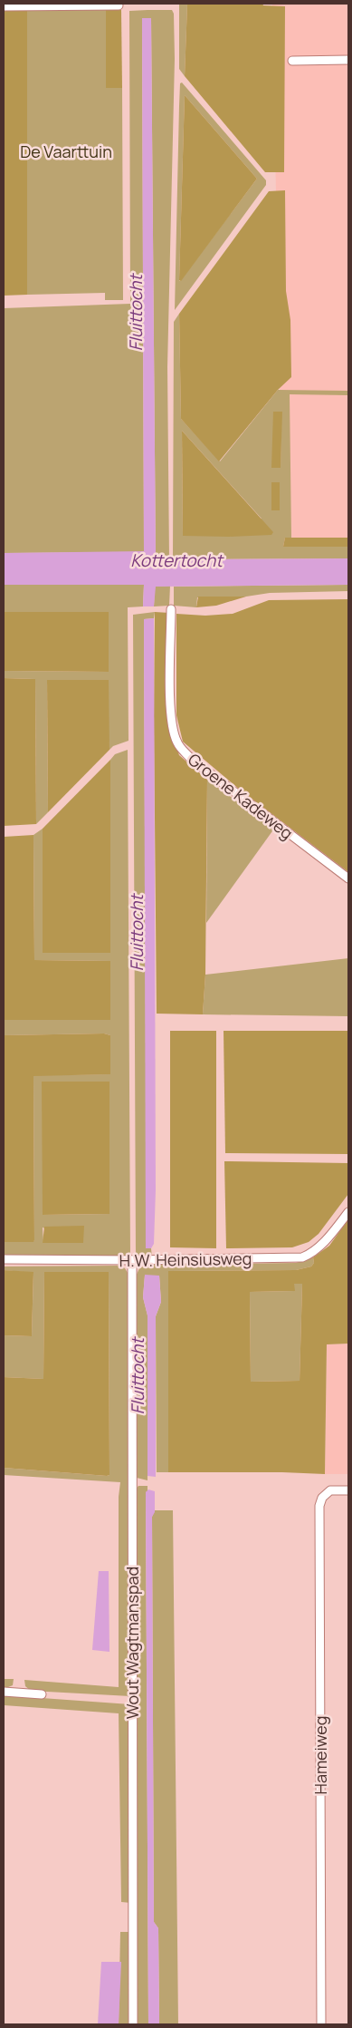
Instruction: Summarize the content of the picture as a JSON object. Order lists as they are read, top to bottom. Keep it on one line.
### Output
{"streets":{"street":["Groene Kadeweg","H.W. Heinsiusweg","Wout Wagtmanspad","Hameiweg"]},"crossings":[["H.W. Heinsiusweg","Wout Wagtmanspad"]],"water":["Fluittocht","Kottertocht"],"parks":["De Vaarttuin"]}
